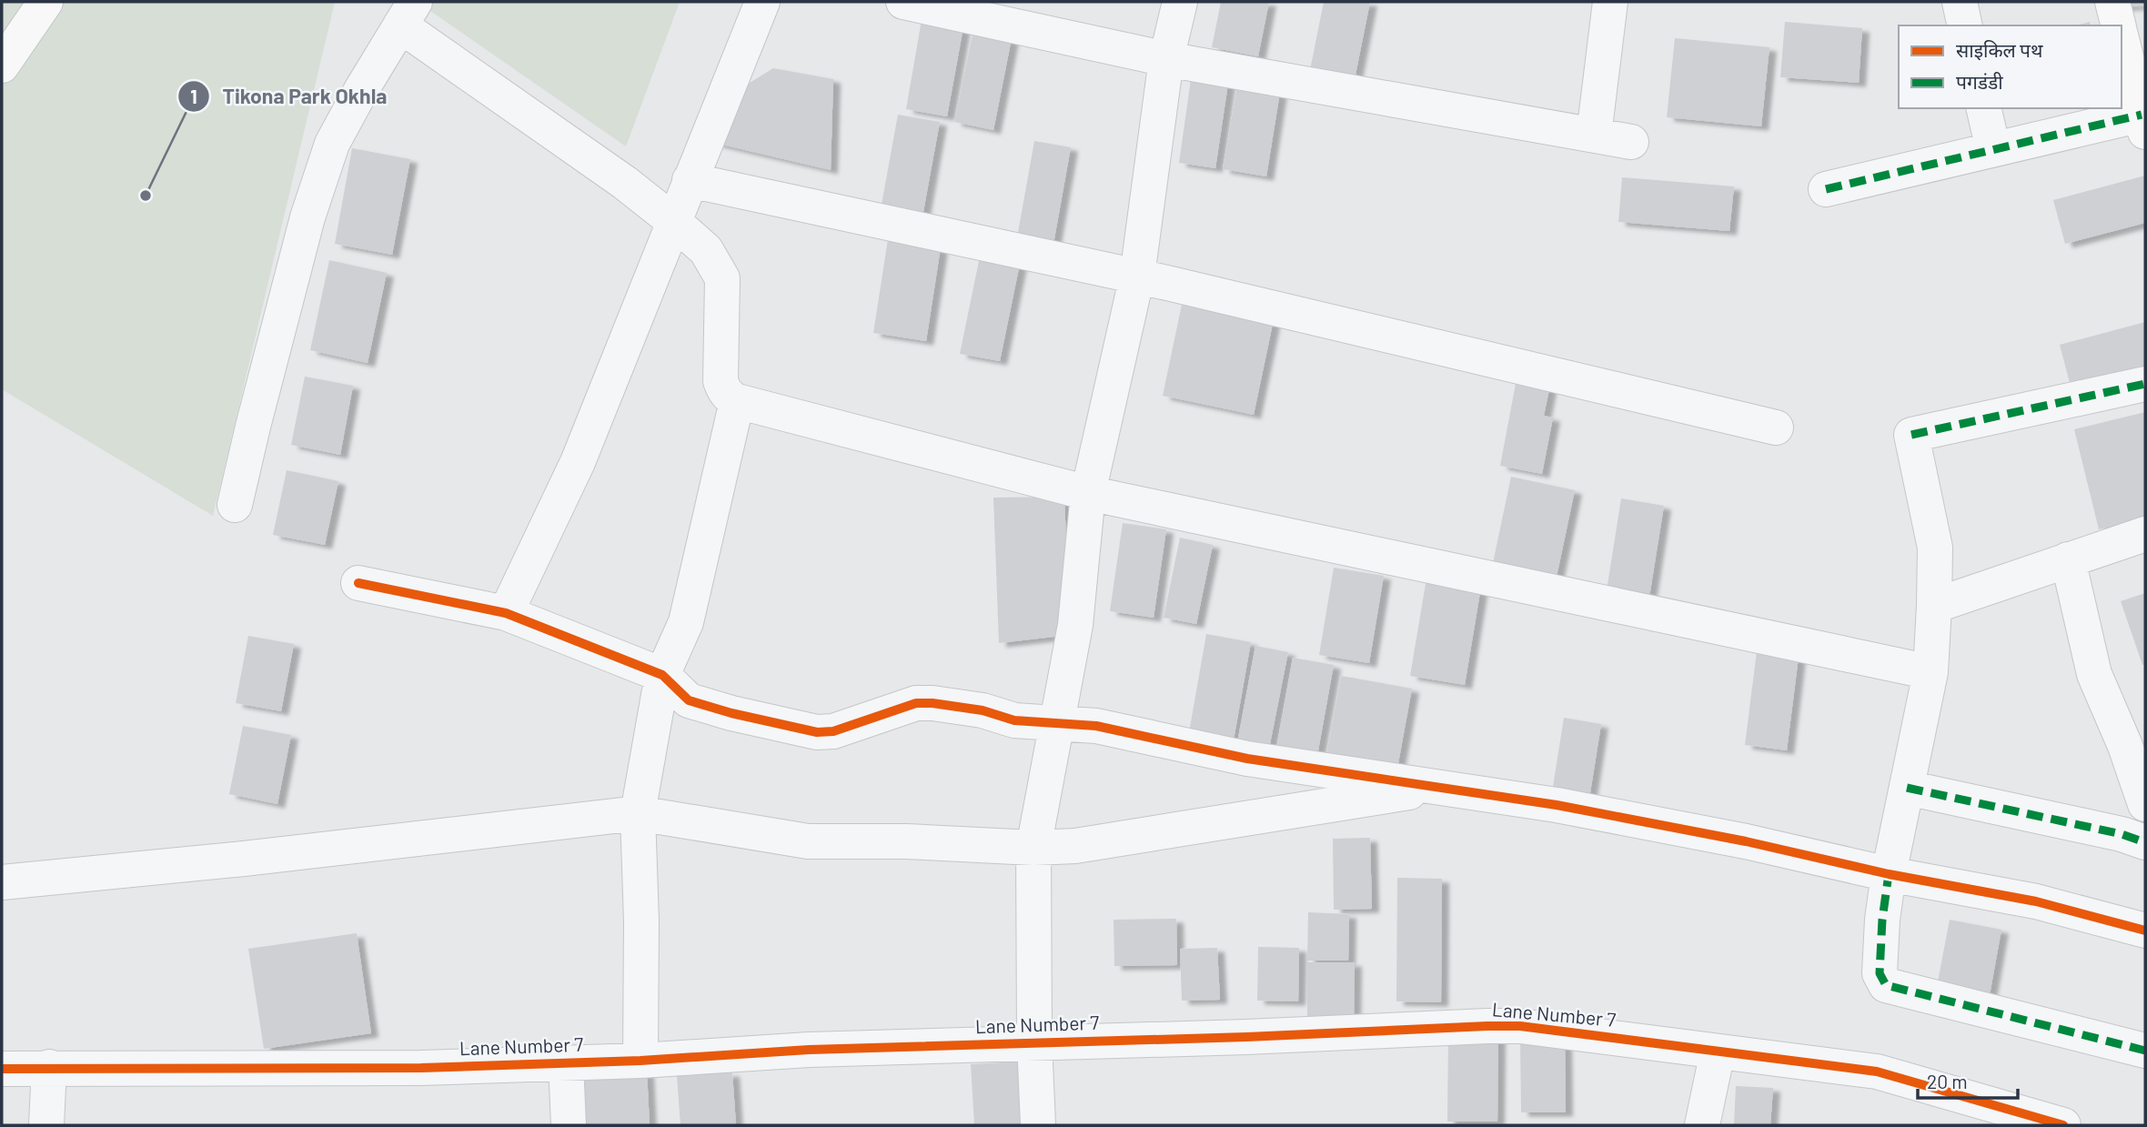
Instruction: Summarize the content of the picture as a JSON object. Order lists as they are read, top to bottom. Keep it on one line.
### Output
{"streets":{"street":["Lane Number 7"]},"places":["Tikona Park Okhla"],"legend":["साइकिल पथ","पगडंडी"],"scale_bar":"20 m"}
